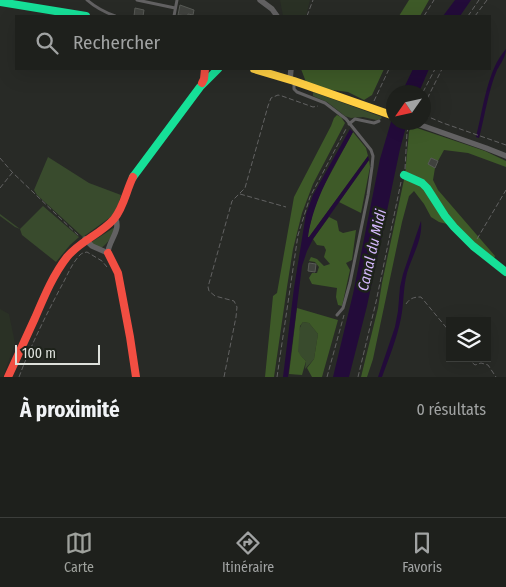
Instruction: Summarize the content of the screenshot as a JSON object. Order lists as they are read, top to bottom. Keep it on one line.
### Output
{"water":["Canal du Midi"],"scale_bar":"100 m","north":"bottom left","page":{"search":"Rechercher","scale":"100 m","heading":["À proximité","0 résultats"],"nav":["Carte","Itinéraire","Favoris"]}}
